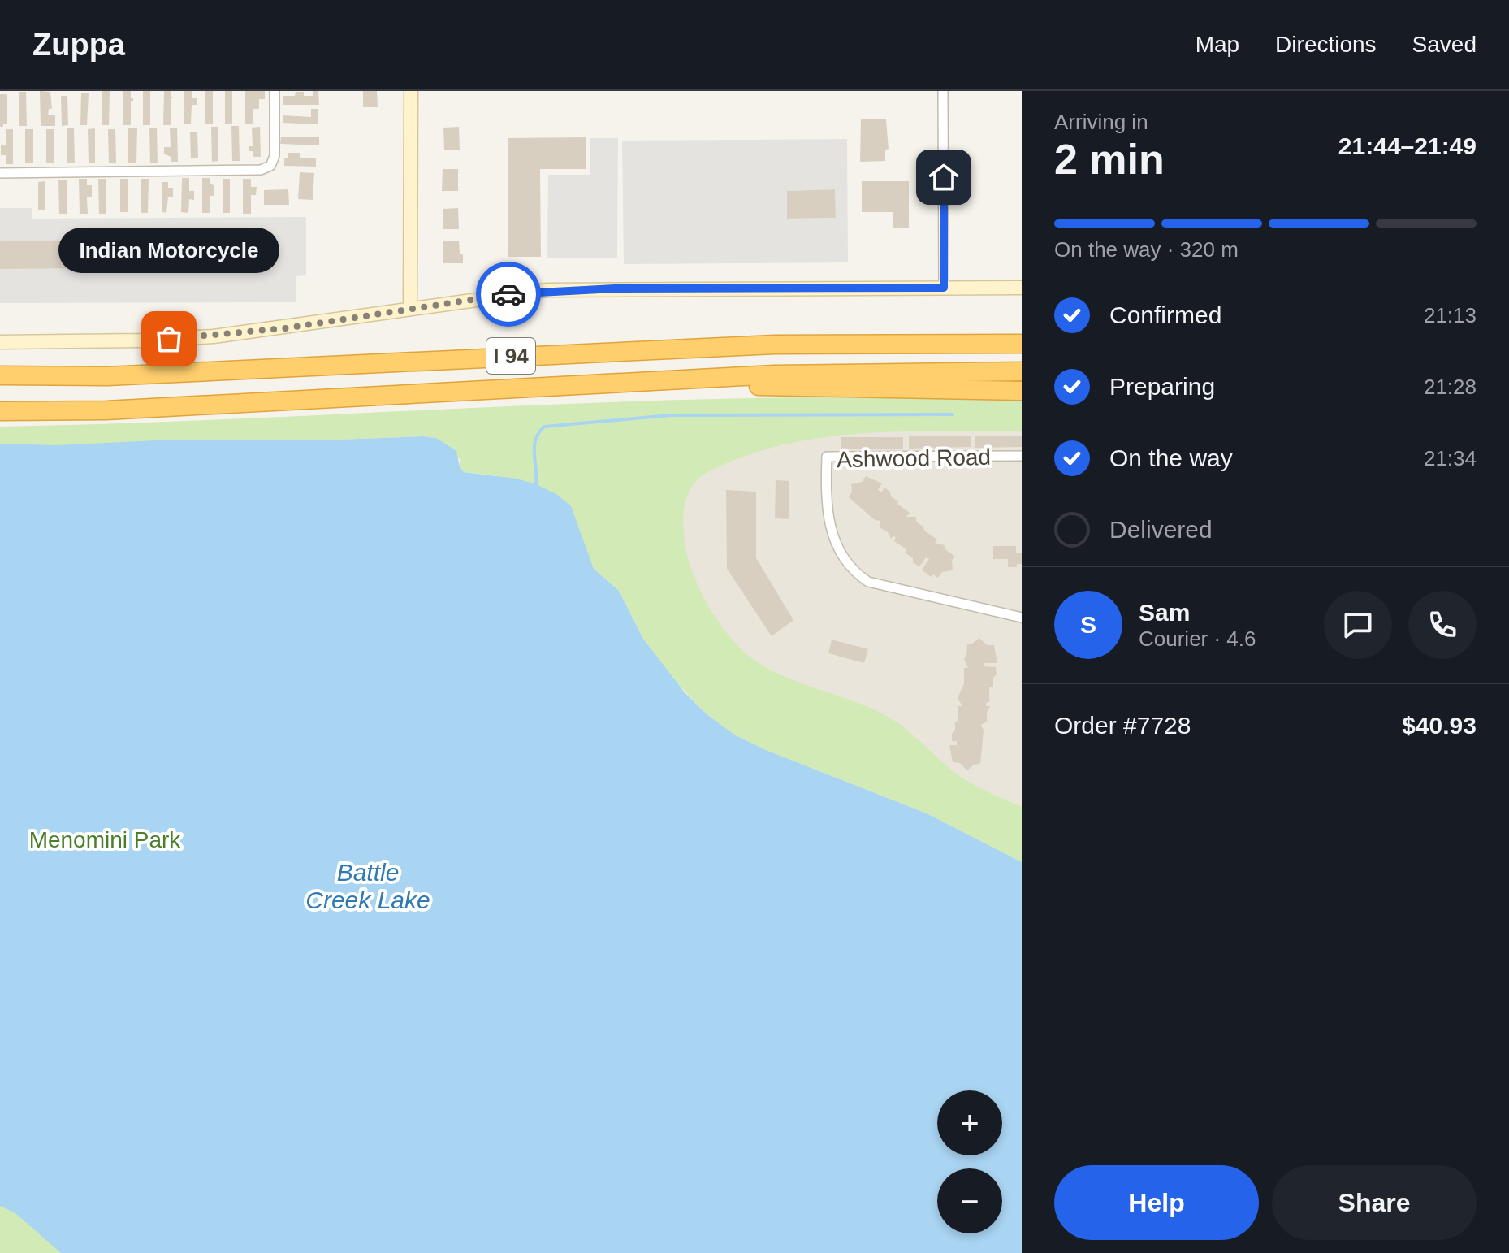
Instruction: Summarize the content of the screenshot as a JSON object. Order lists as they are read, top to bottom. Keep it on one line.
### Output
{"streets":{"highway":["I 94"],"street":["Ashwood Road"]},"water":["Battle Creek Lake"],"parks":["Menomini Park"],"places":["Indian Motorcycle"],"page":{"header":"Zuppa","nav":["Map","Directions","Saved"],"heading":["2 min","Arriving in","21:44–21:49"],"panel":["Sam","Courier · 4.6","Order #7728","$40.93"],"bar":"On the way · 320 m","bubble":"Indian Motorcycle","list":[["Confirmed","21:13"],["Preparing","21:28"],["On the way","21:34"],"Delivered"],"round":"S","map_buttons":["+","−"],"buttons":["Help","Share"]}}
